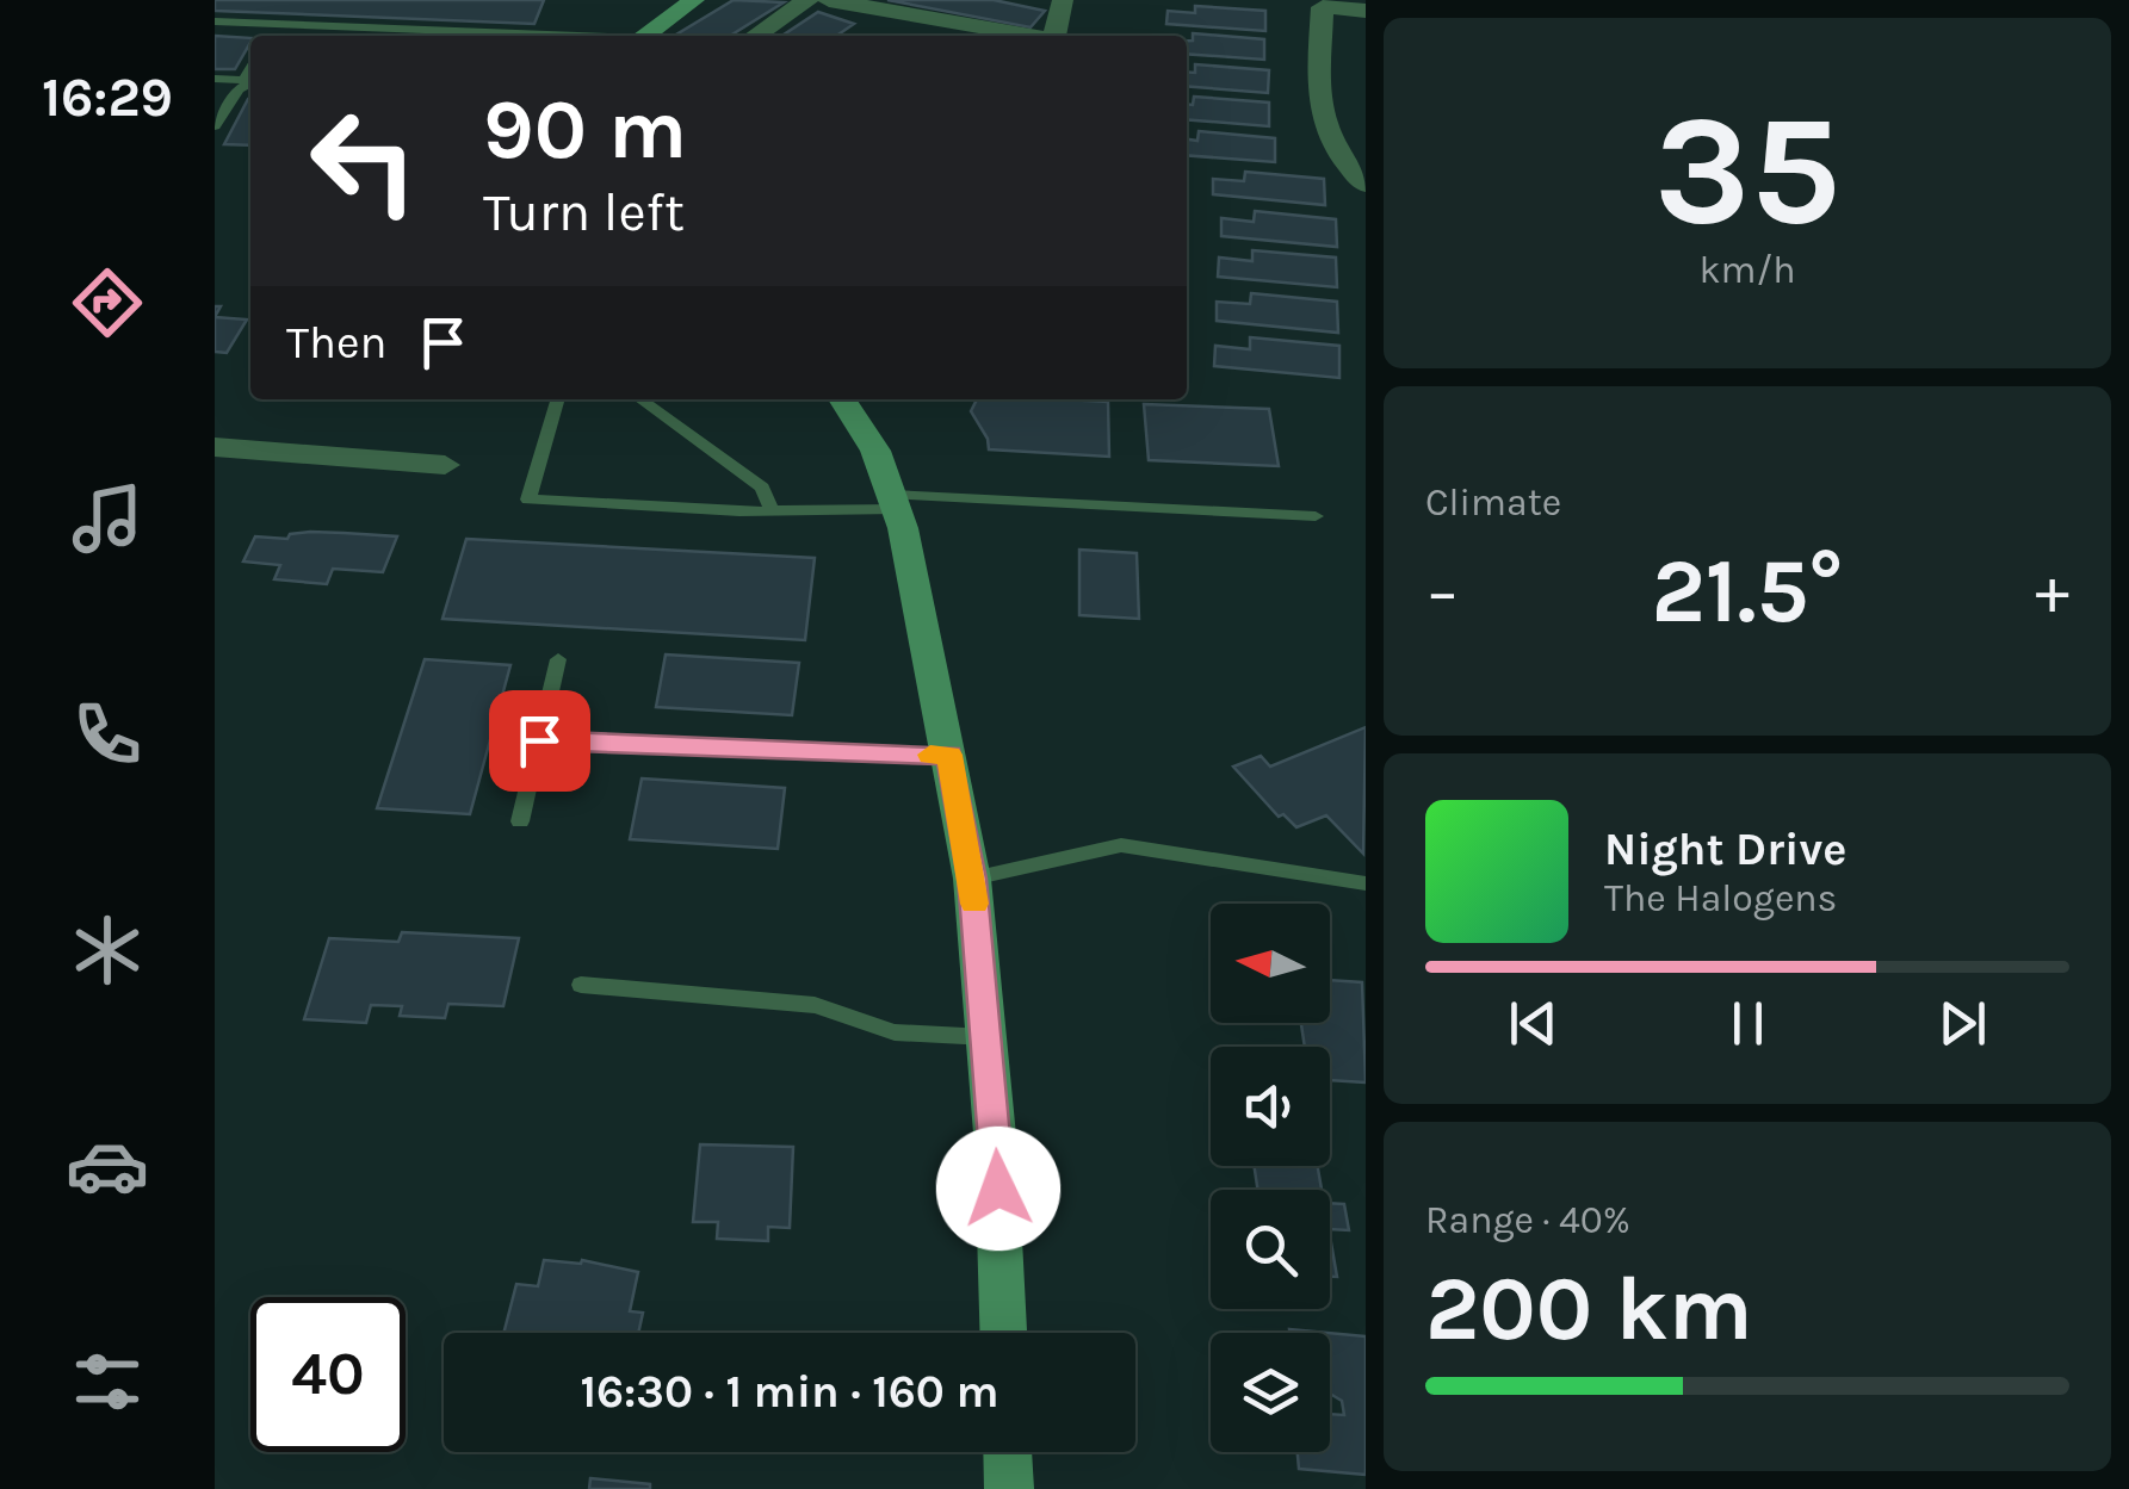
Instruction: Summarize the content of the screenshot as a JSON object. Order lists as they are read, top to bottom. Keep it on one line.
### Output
{"north":"left","page":{"tabs":"16:29","tile":[["35","km/h"],"Climate",["Range · 40%","200 km"]],"turn":["90 m","Turn left"],"then":"Then","heat":["−","21.5°","+"],"song":["Night Drive","The Halogens"],"limit":"40","trip":"16:30 · 1 min · 160 m"}}
